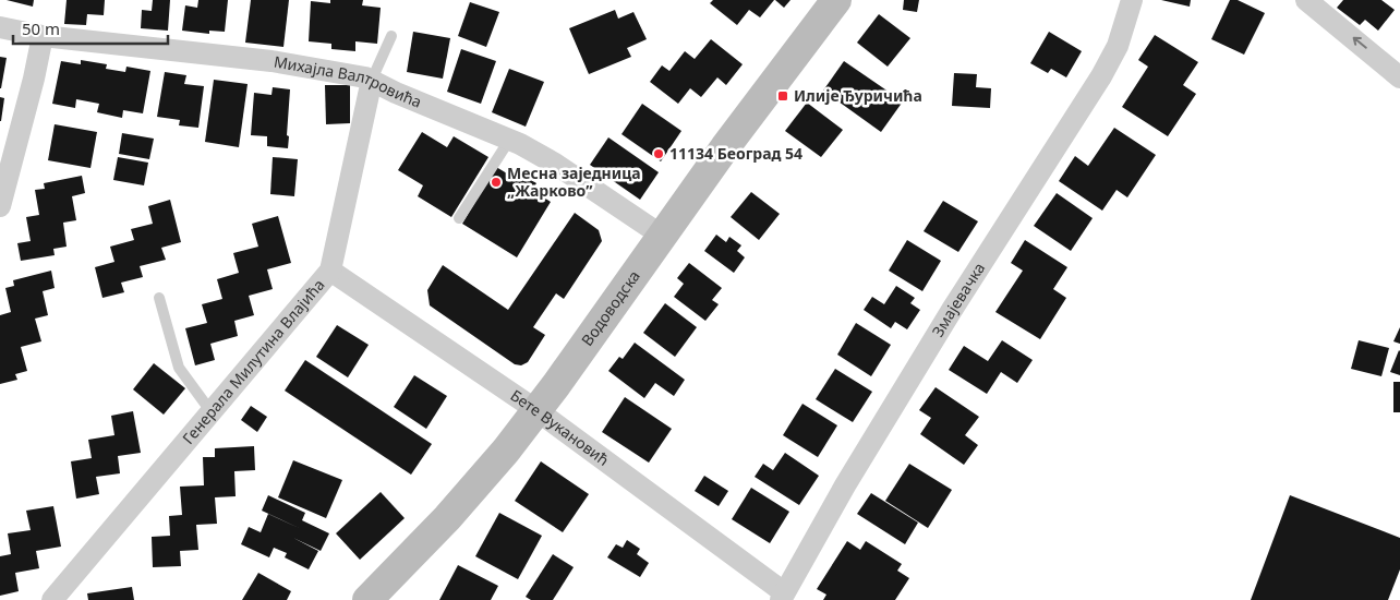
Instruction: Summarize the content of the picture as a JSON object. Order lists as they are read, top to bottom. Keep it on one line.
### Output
{"streets":{"street":["Михајла Валтровића","Змајевачка","Водоводска","Генерала Милутина Влајића","Бете Вукановић"]},"crossings":[["Михајла Валтровића","Водоводска"],["Михајла Валтровића","Генерала Милутина Влајића"],["Змајевачка","Бете Вукановић"],["Водоводска","Бете Вукановић"],["Генерала Милутина Влајића","Бете Вукановић"]],"places":{"transit":["Илије Ђуричића"],"other":["11134 Београд 54","Месна заједница „Жарково”"]},"scale_bar":"50 m"}
